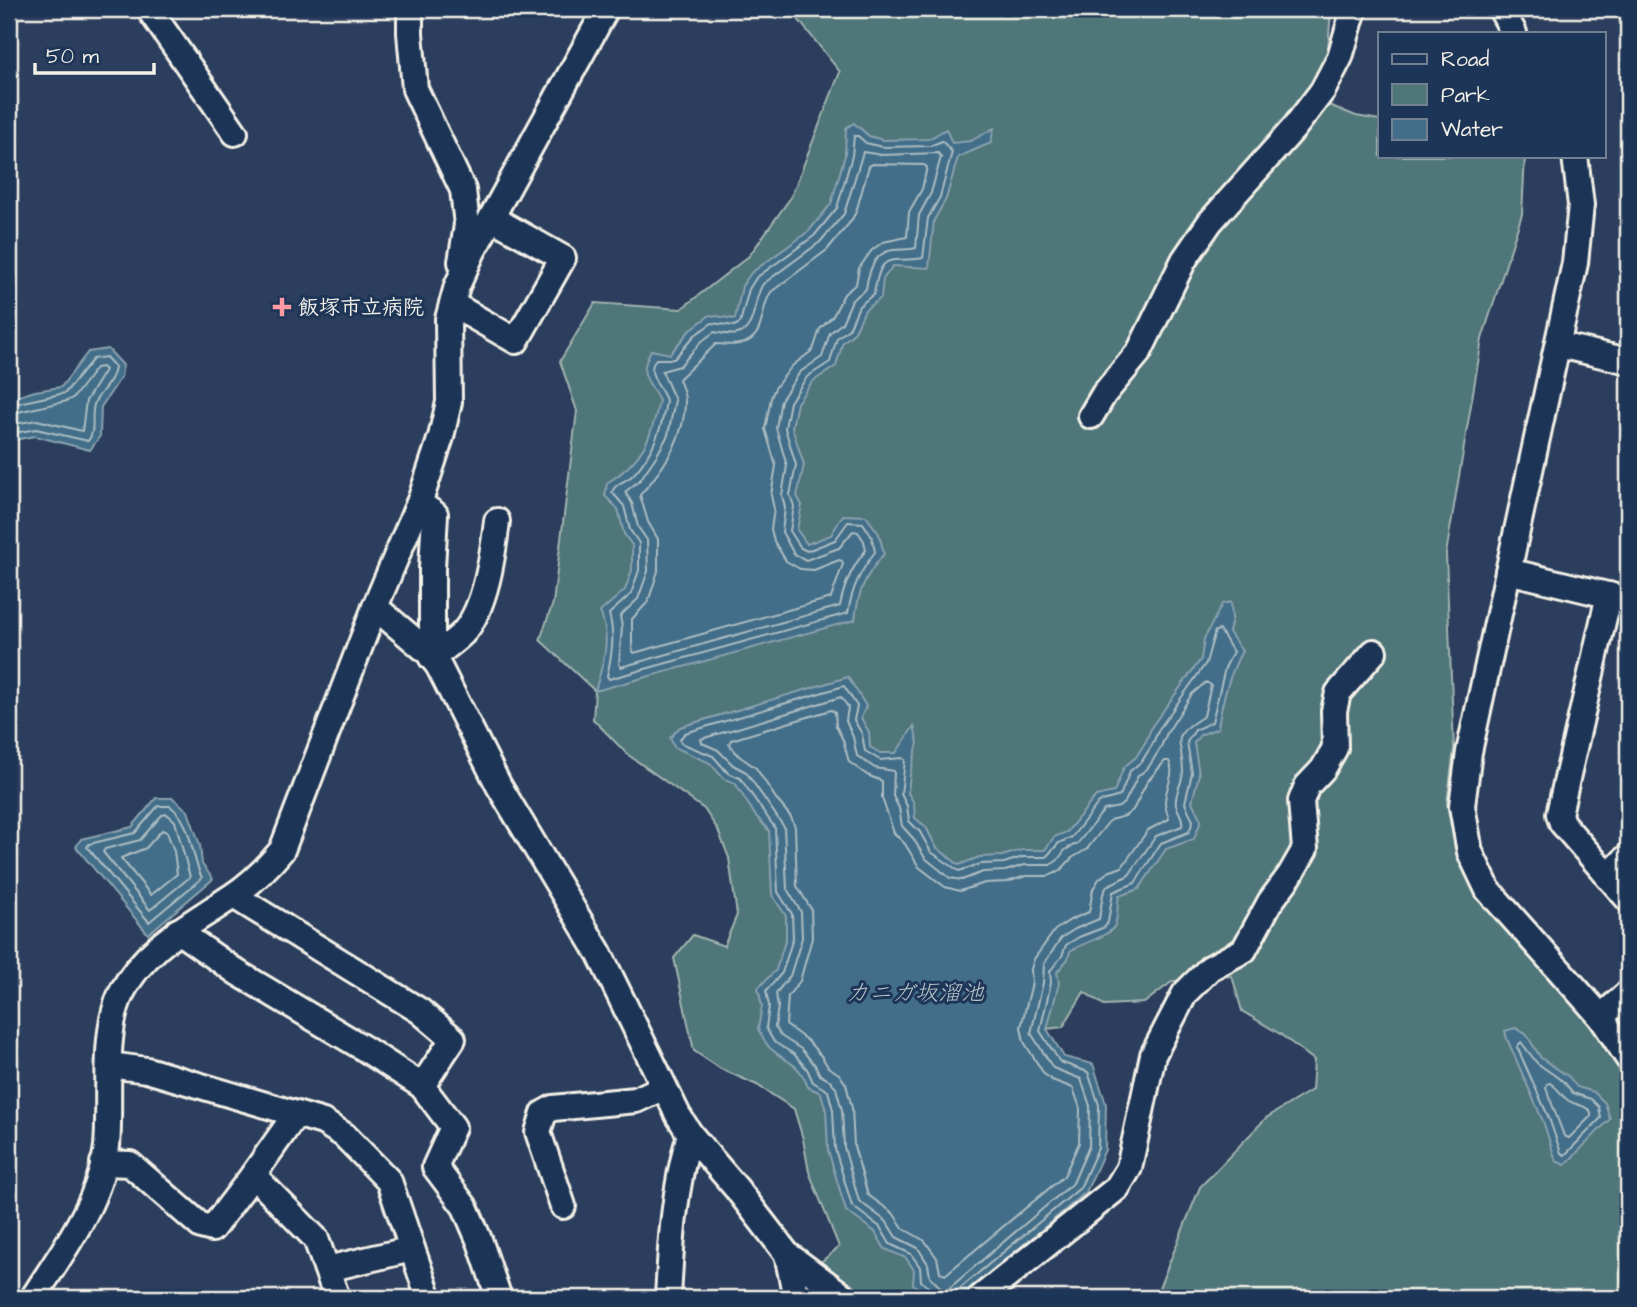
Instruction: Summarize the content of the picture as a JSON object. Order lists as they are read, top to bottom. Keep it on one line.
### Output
{"water":["カニガ坂溜池"],"places":{"health":["飯塚市立病院"]},"legend":["Road","Park","Water"],"scale_bar":"50 m"}
